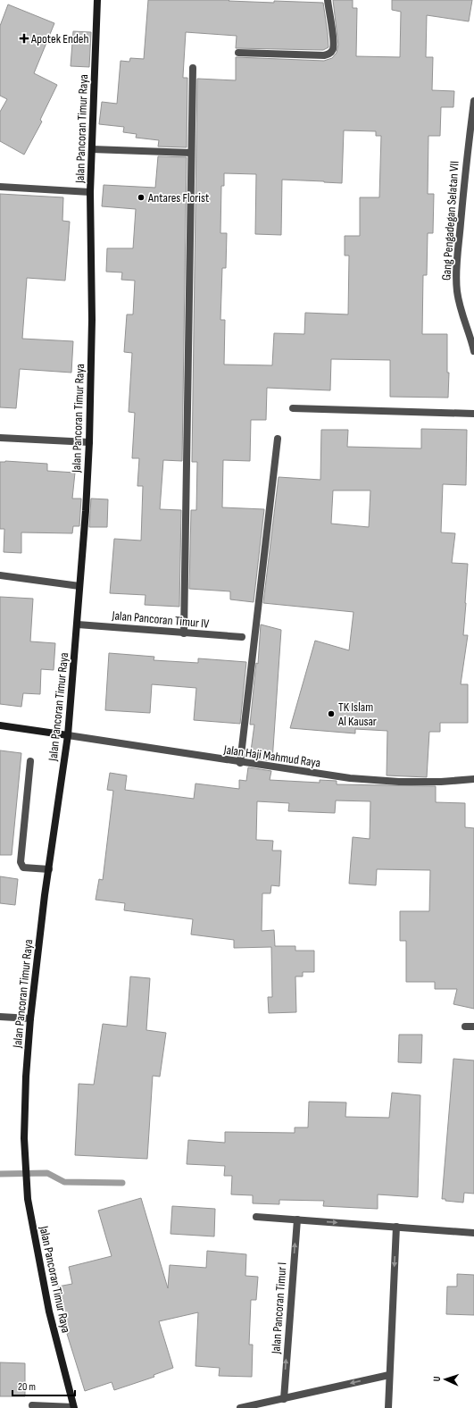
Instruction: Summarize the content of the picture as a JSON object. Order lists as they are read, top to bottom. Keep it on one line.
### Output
{"streets":{"street":["Jalan Pancoran Timur Raya","Gang Pengadegan Selatan VII","Jalan Pancoran Timur IV","Jalan Haji Mahmud Raya","Jalan Pancoran Timur I"]},"crossings":[["Jalan Pancoran Timur Raya","Jalan Pancoran Timur IV"],["Jalan Pancoran Timur Raya","Jalan Haji Mahmud Raya"]],"one_way":["Jalan Pancoran Timur I"],"places":{"health":["Apotek Endeh"],"other":["Antares Florist","TK Islam Al Kausar"]},"scale_bar":"20 m","north":"left"}
